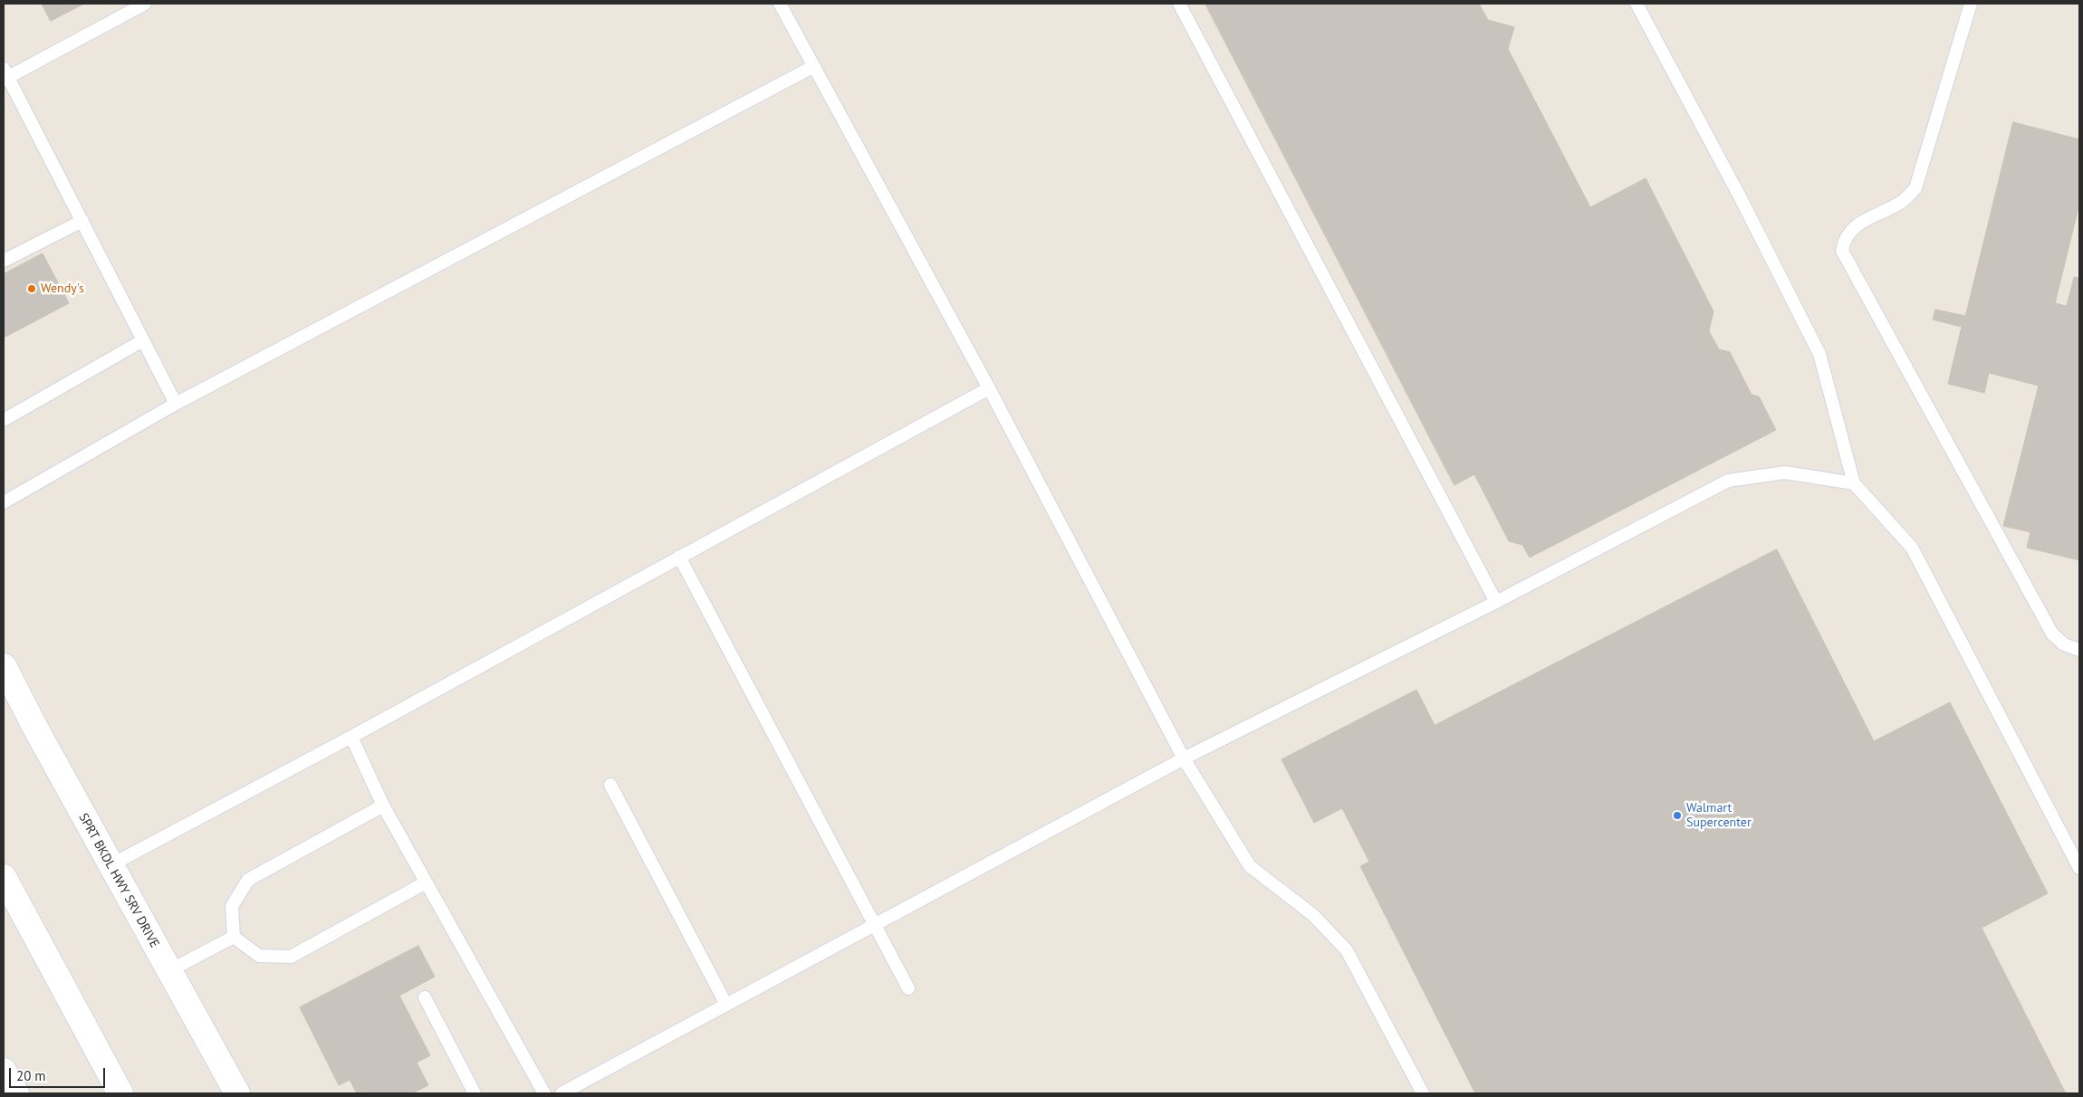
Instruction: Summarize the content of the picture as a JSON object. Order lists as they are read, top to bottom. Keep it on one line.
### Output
{"streets":{"street":["SPRT BKDL HWY SRV DRIVE"]},"places":["Wendy's","Walmart Supercenter"],"scale_bar":"20 m"}
